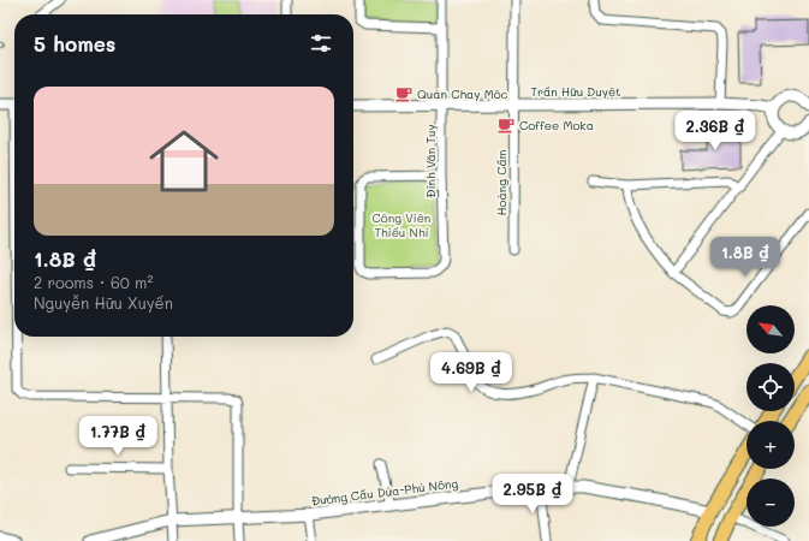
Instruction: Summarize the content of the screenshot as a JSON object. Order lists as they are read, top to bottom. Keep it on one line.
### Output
{"streets":{"street":["Trần Hữu Duyệt","Đinh Văn Tuy","Hoàng Cầm","Đường Cầu Dứa-Phú Nông"]},"crossings":[["Trần Hữu Duyệt","Đinh Văn Tuy"],["Trần Hữu Duyệt","Hoàng Cầm"]],"parks":["Công Viên Thiếu Nhi"],"places":{"cafe":["Quán Chay Môc","Coffee Moka"]},"north":"top left","page":{"heading":"5 homes","list":[{"name":"1.8B ₫","note":"2 rooms · 60 m² · Nguyễn Hữu Xuyến"}],"price":["2.36B ₫","1.8B ₫","4.69B ₫","1.77B ₫","2.95B ₫"],"map_buttons":["+","−"]}}
